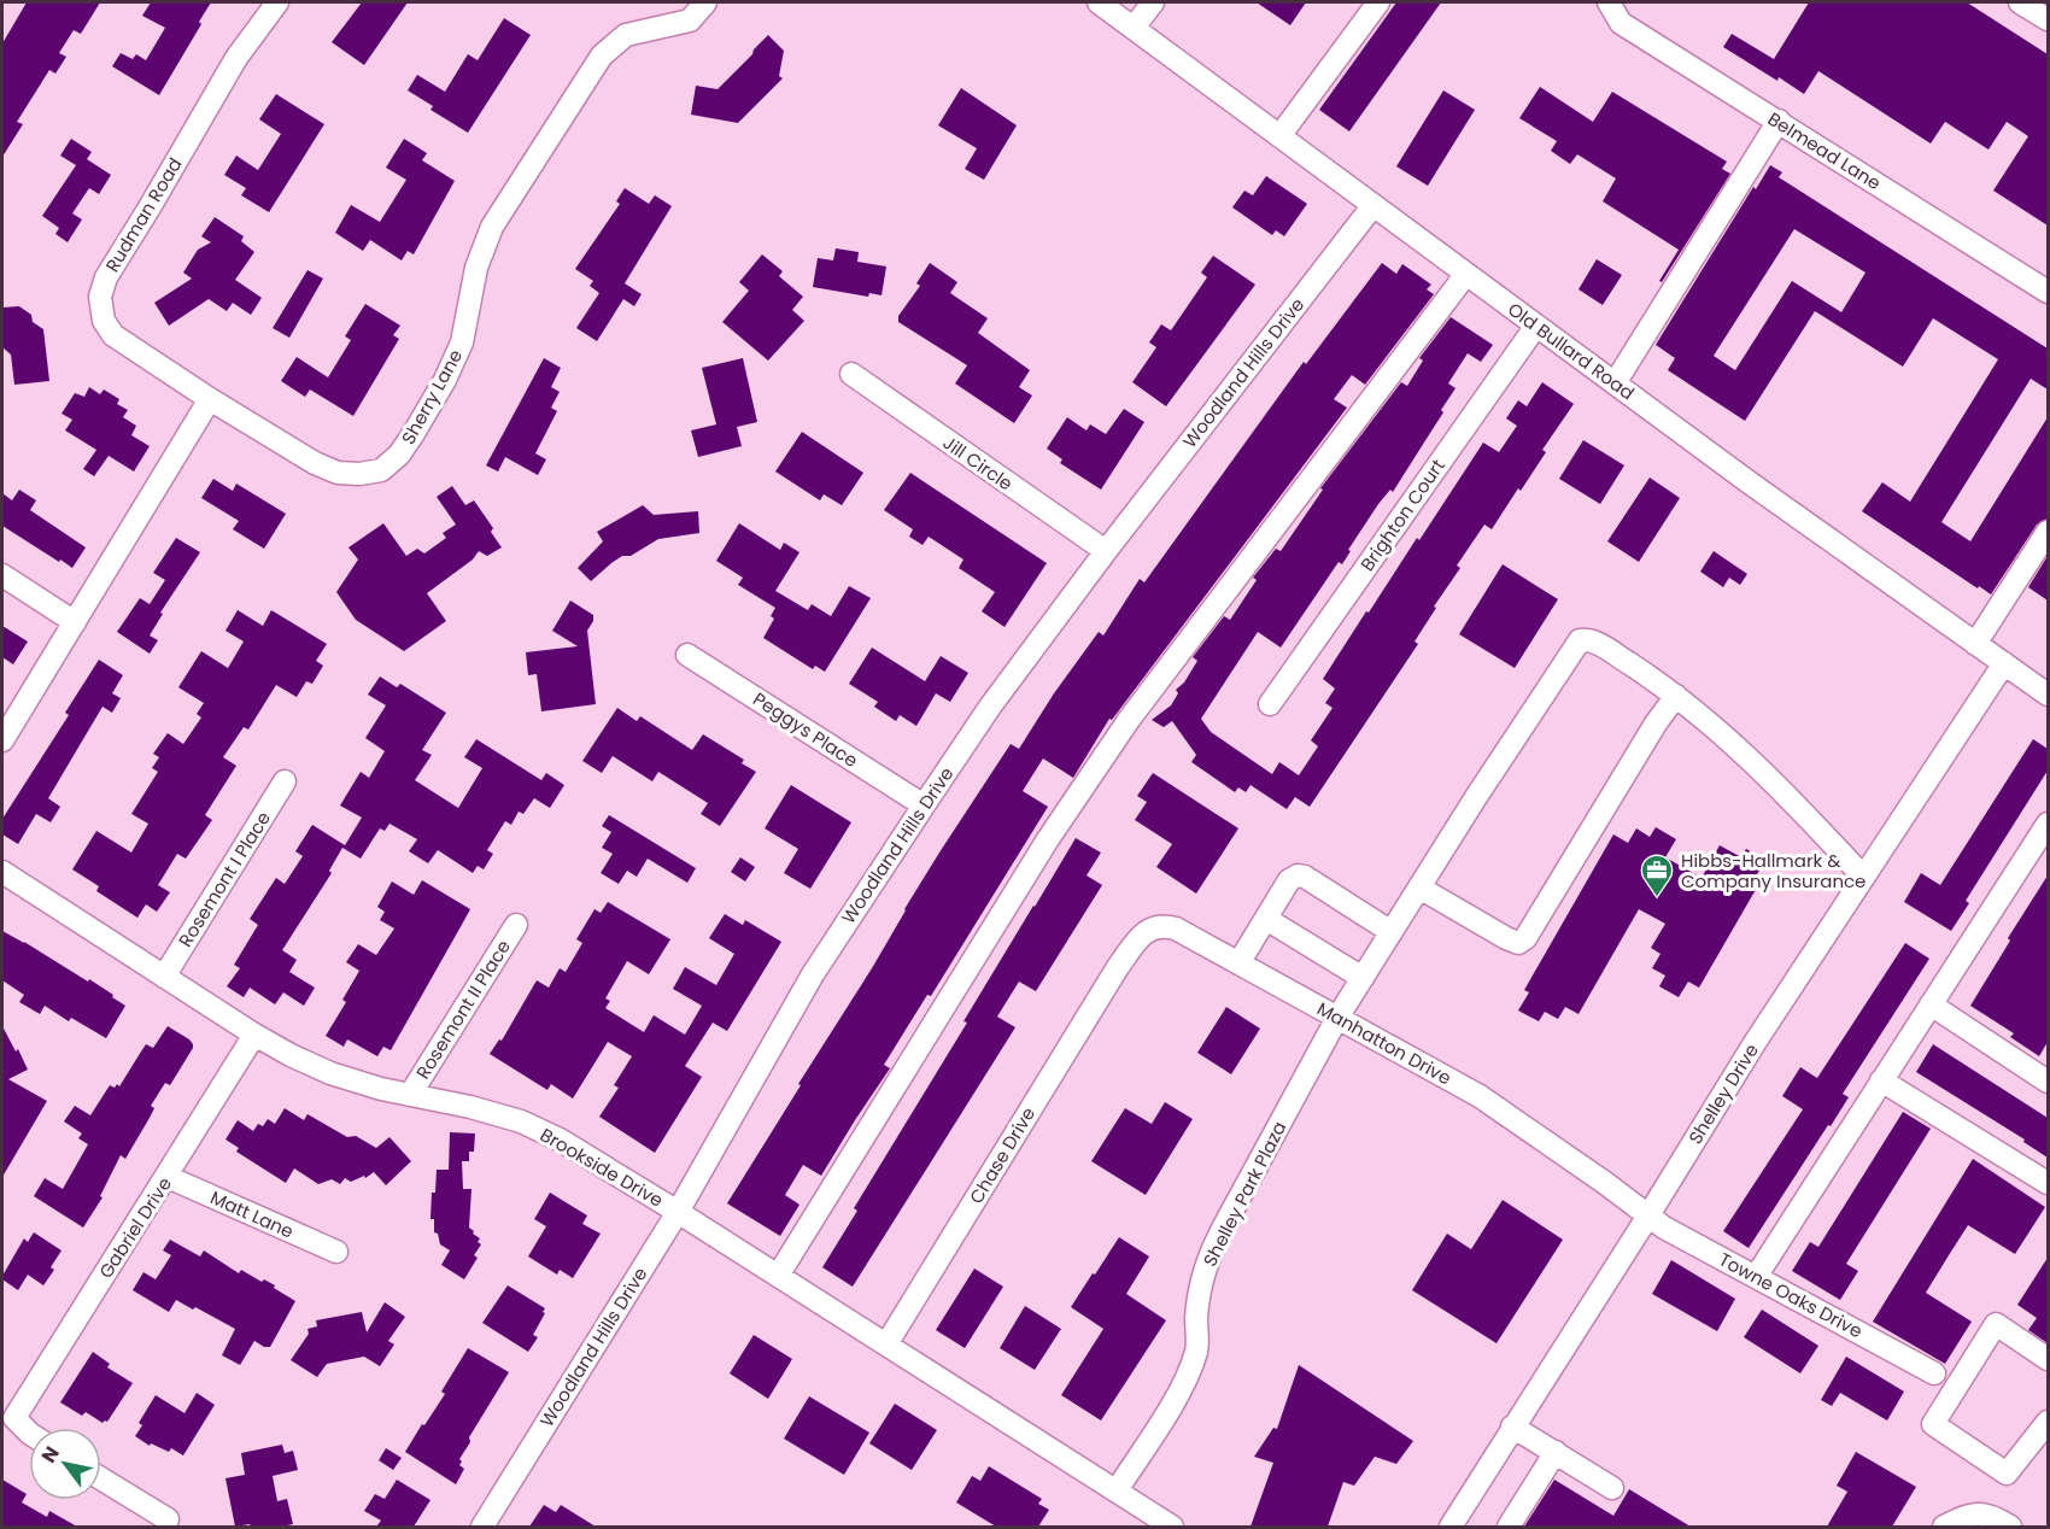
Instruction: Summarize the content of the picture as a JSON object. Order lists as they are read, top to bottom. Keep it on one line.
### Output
{"streets":{"street":["Belmead Lane","Rudman Road","Old Bullard Road","Woodland Hills Drive","Sherry Lane","Jill Circle","Brighton Court","Peggys Place","Rosemont I Place","Rosemont II Place","Manhatton Drive","Shelley Drive","Chase Drive","Brookside Drive","Shelley Park Plaza","Matt Lane","Gabriel Drive","Towne Oaks Drive"]},"crossings":[["Rudman Road","Sherry Lane"],["Old Bullard Road","Woodland Hills Drive"],["Old Bullard Road","Brighton Court"],["Old Bullard Road","Shelley Drive"],["Woodland Hills Drive","Jill Circle"],["Woodland Hills Drive","Peggys Place"],["Woodland Hills Drive","Brookside Drive"],["Rosemont I Place","Brookside Drive"],["Rosemont II Place","Brookside Drive"],["Manhatton Drive","Shelley Drive"],["Manhatton Drive","Chase Drive"],["Manhatton Drive","Shelley Park Plaza"],["Manhatton Drive","Towne Oaks Drive"],["Shelley Drive","Towne Oaks Drive"],["Chase Drive","Brookside Drive"],["Brookside Drive","Shelley Park Plaza"],["Brookside Drive","Gabriel Drive"],["Matt Lane","Gabriel Drive"]],"places":{"office":["Hibbs-Hallmark & Company Insurance"]},"north":"top left"}
